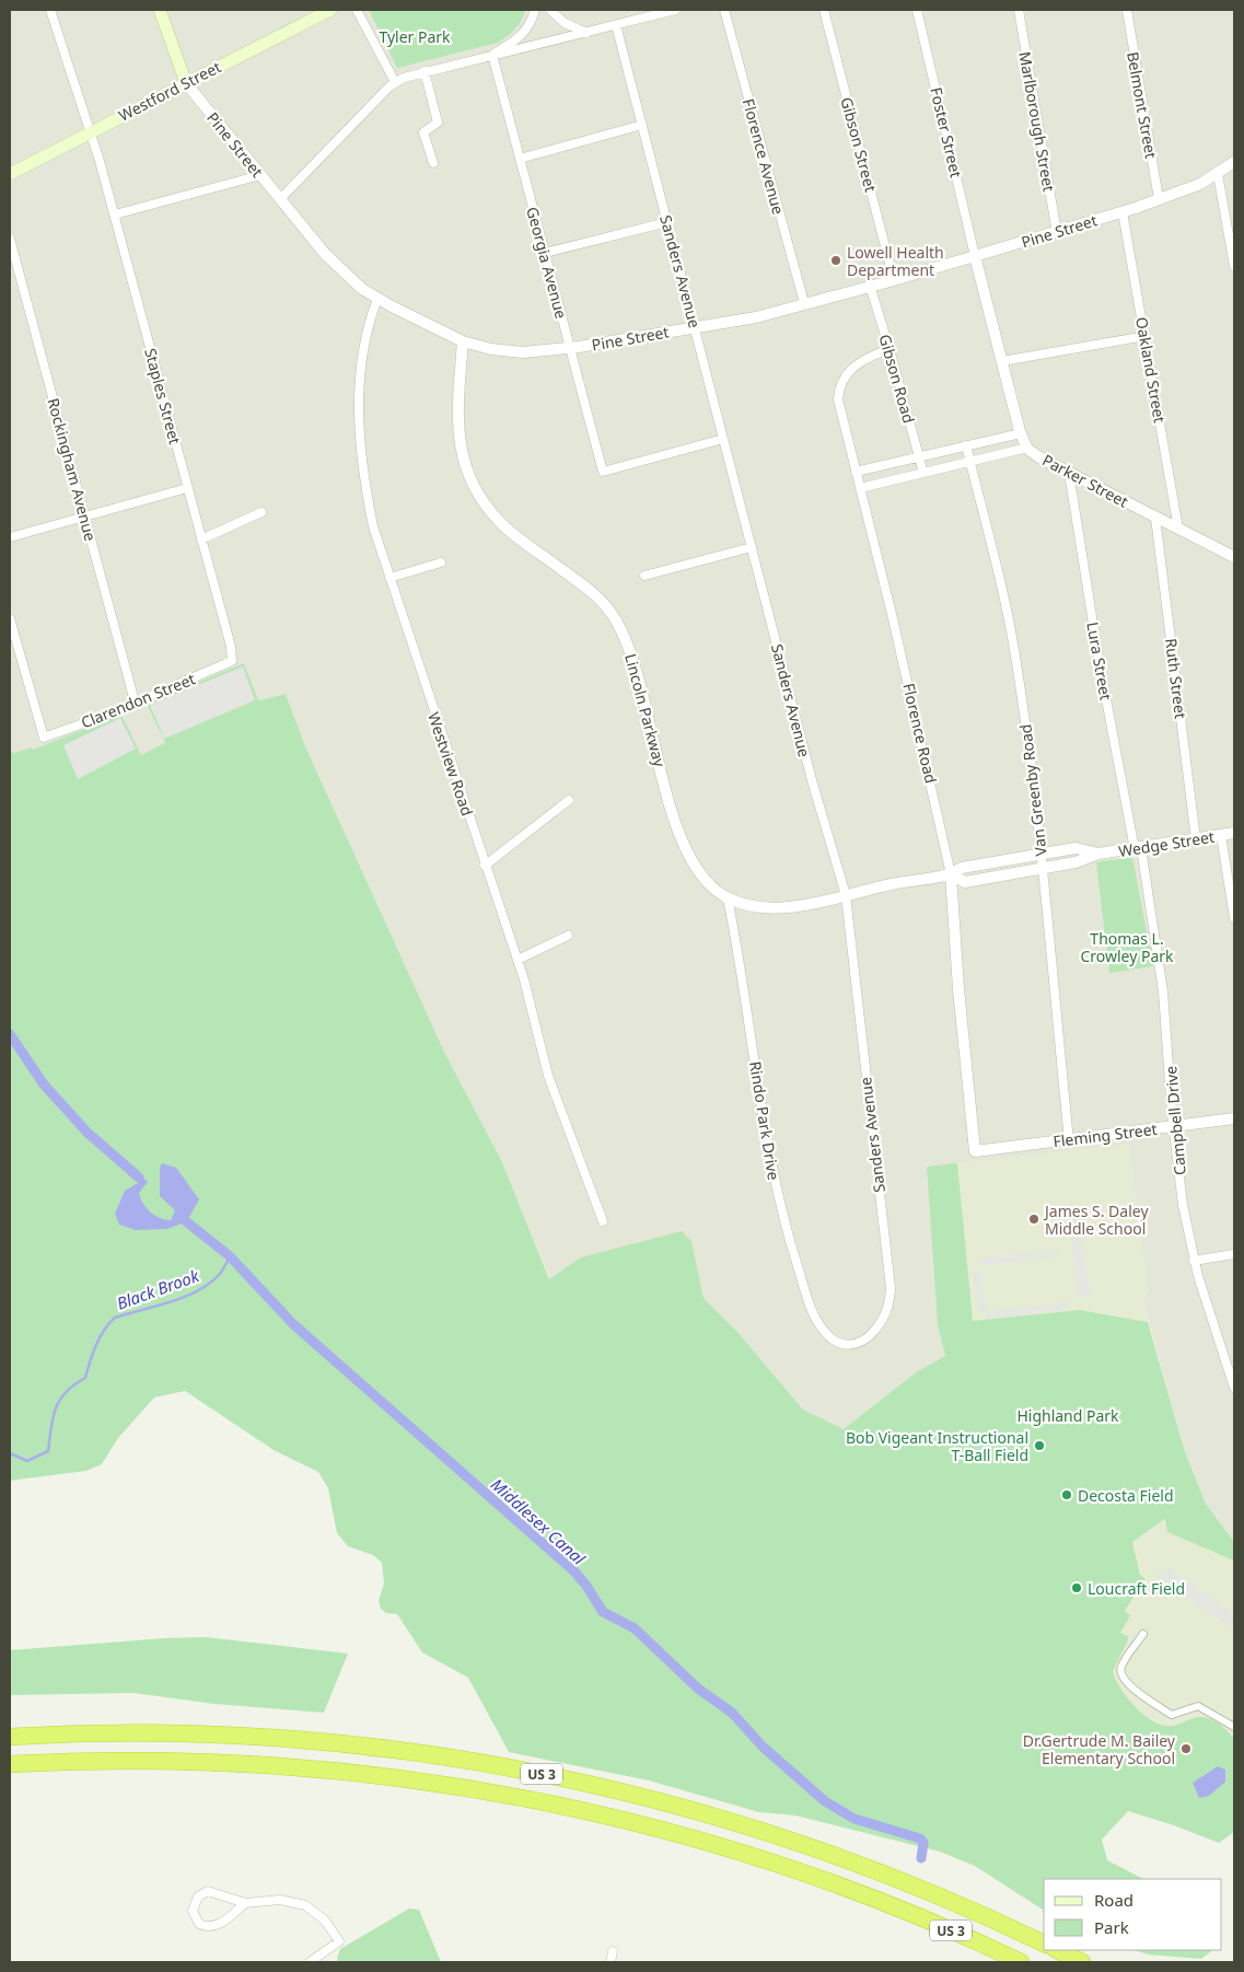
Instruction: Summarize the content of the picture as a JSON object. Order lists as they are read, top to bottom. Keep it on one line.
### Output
{"streets":{"highway":["US 3"],"main road":["Westford Street","Pine Street"],"street":["Belmont Street","Marlborough Street","Foster Street","Gibson Street","Florence Avenue","Georgia Avenue","Sanders Avenue","Oakland Street","Gibson Road","Staples Street","Rockingham Avenue","Parker Street","Lura Street","Ruth Street","Clarendon Street","Lincoln Parkway","Florence Road","Westview Road","Van Greenby Road","Wedge Street","Rindo Park Drive","Campbell Drive","Fleming Street"]},"crossings":[["Westford Street","Pine Street"],["Westford Street","Staples Street"],["Belmont Street","Pine Street"],["Marlborough Street","Pine Street"],["Foster Street","Pine Street"],["Foster Street","Parker Street"],["Pine Street","Gibson Street"],["Pine Street","Florence Avenue"],["Pine Street","Georgia Avenue"],["Pine Street","Sanders Avenue"],["Pine Street","Oakland Street"],["Pine Street","Gibson Road"],["Pine Street","Parker Street"],["Pine Street","Lincoln Parkway"],["Pine Street","Westview Road"],["Georgia Avenue","Sanders Avenue"],["Sanders Avenue","Lincoln Parkway"],["Sanders Avenue","Rindo Park Drive"],["Oakland Street","Parker Street"],["Gibson Road","Florence Road"],["Staples Street","Clarendon Street"],["Rockingham Avenue","Clarendon Street"],["Parker Street","Lura Street"],["Parker Street","Ruth Street"],["Lura Street","Wedge Street"],["Lura Street","Campbell Drive"],["Ruth Street","Wedge Street"],["Lincoln Parkway","Florence Road"],["Lincoln Parkway","Van Greenby Road"],["Lincoln Parkway","Wedge Street"],["Lincoln Parkway","Rindo Park Drive"],["Florence Road","Fleming Street"],["Van Greenby Road","Wedge Street"],["Van Greenby Road","Fleming Street"],["Wedge Street","Campbell Drive"],["Campbell Drive","Fleming Street"]],"water":["Black Brook","Middlesex Canal"],"parks":["Tyler Park","Thomas L. Crowley Park","Highland Park"],"places":["Lowell Health Department","James S. Daley Middle School","Bob Vigeant Instructional T-Ball Field","Decosta Field","Loucraft Field","Dr.Gertrude M. Bailey Elementary School"],"legend":["Road","Park"]}
